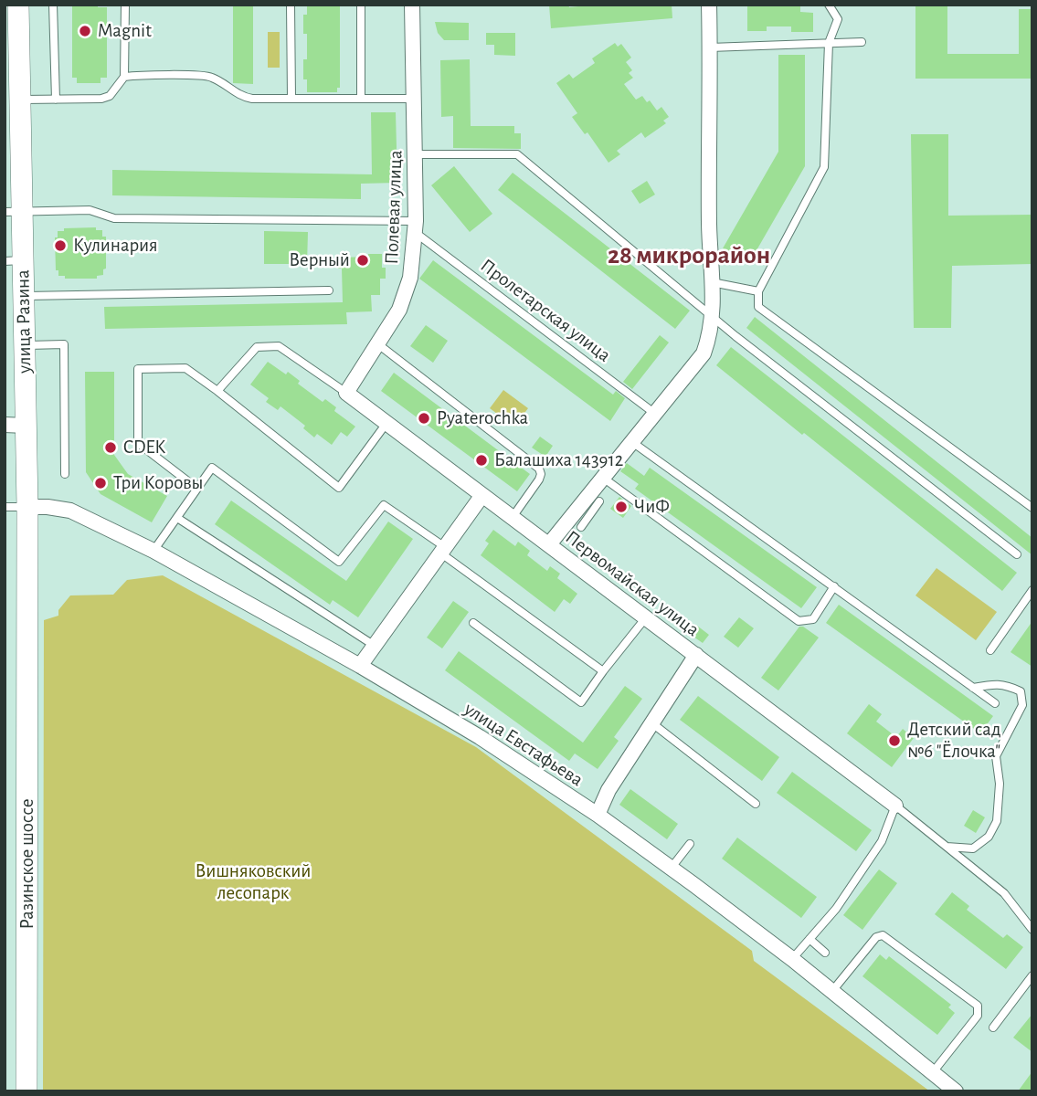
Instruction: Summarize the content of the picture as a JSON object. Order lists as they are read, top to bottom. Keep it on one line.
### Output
{"streets":{"main road":["улица Разина","Разинское шоссе"],"street":["Полевая улица","Первомайская улица","улица Евстафьева"],"lane":["Пролетарская улица"]},"crossings":[["Полевая улица","Пролетарская улица"],["Полевая улица","Первомайская улица"],["улица Разина","улица Евстафьева"],["улица Разина","Разинское шоссе"]],"districts":["28 микрорайон"],"parks":["Вишняковский лесопарк"],"places":["Magnit","Кулинария","Верный","Pyaterochka","CDEK","Балашиха 143912","Три Коровы","ЧиФ","Детский сад №6 \"Ёлочка\""]}
